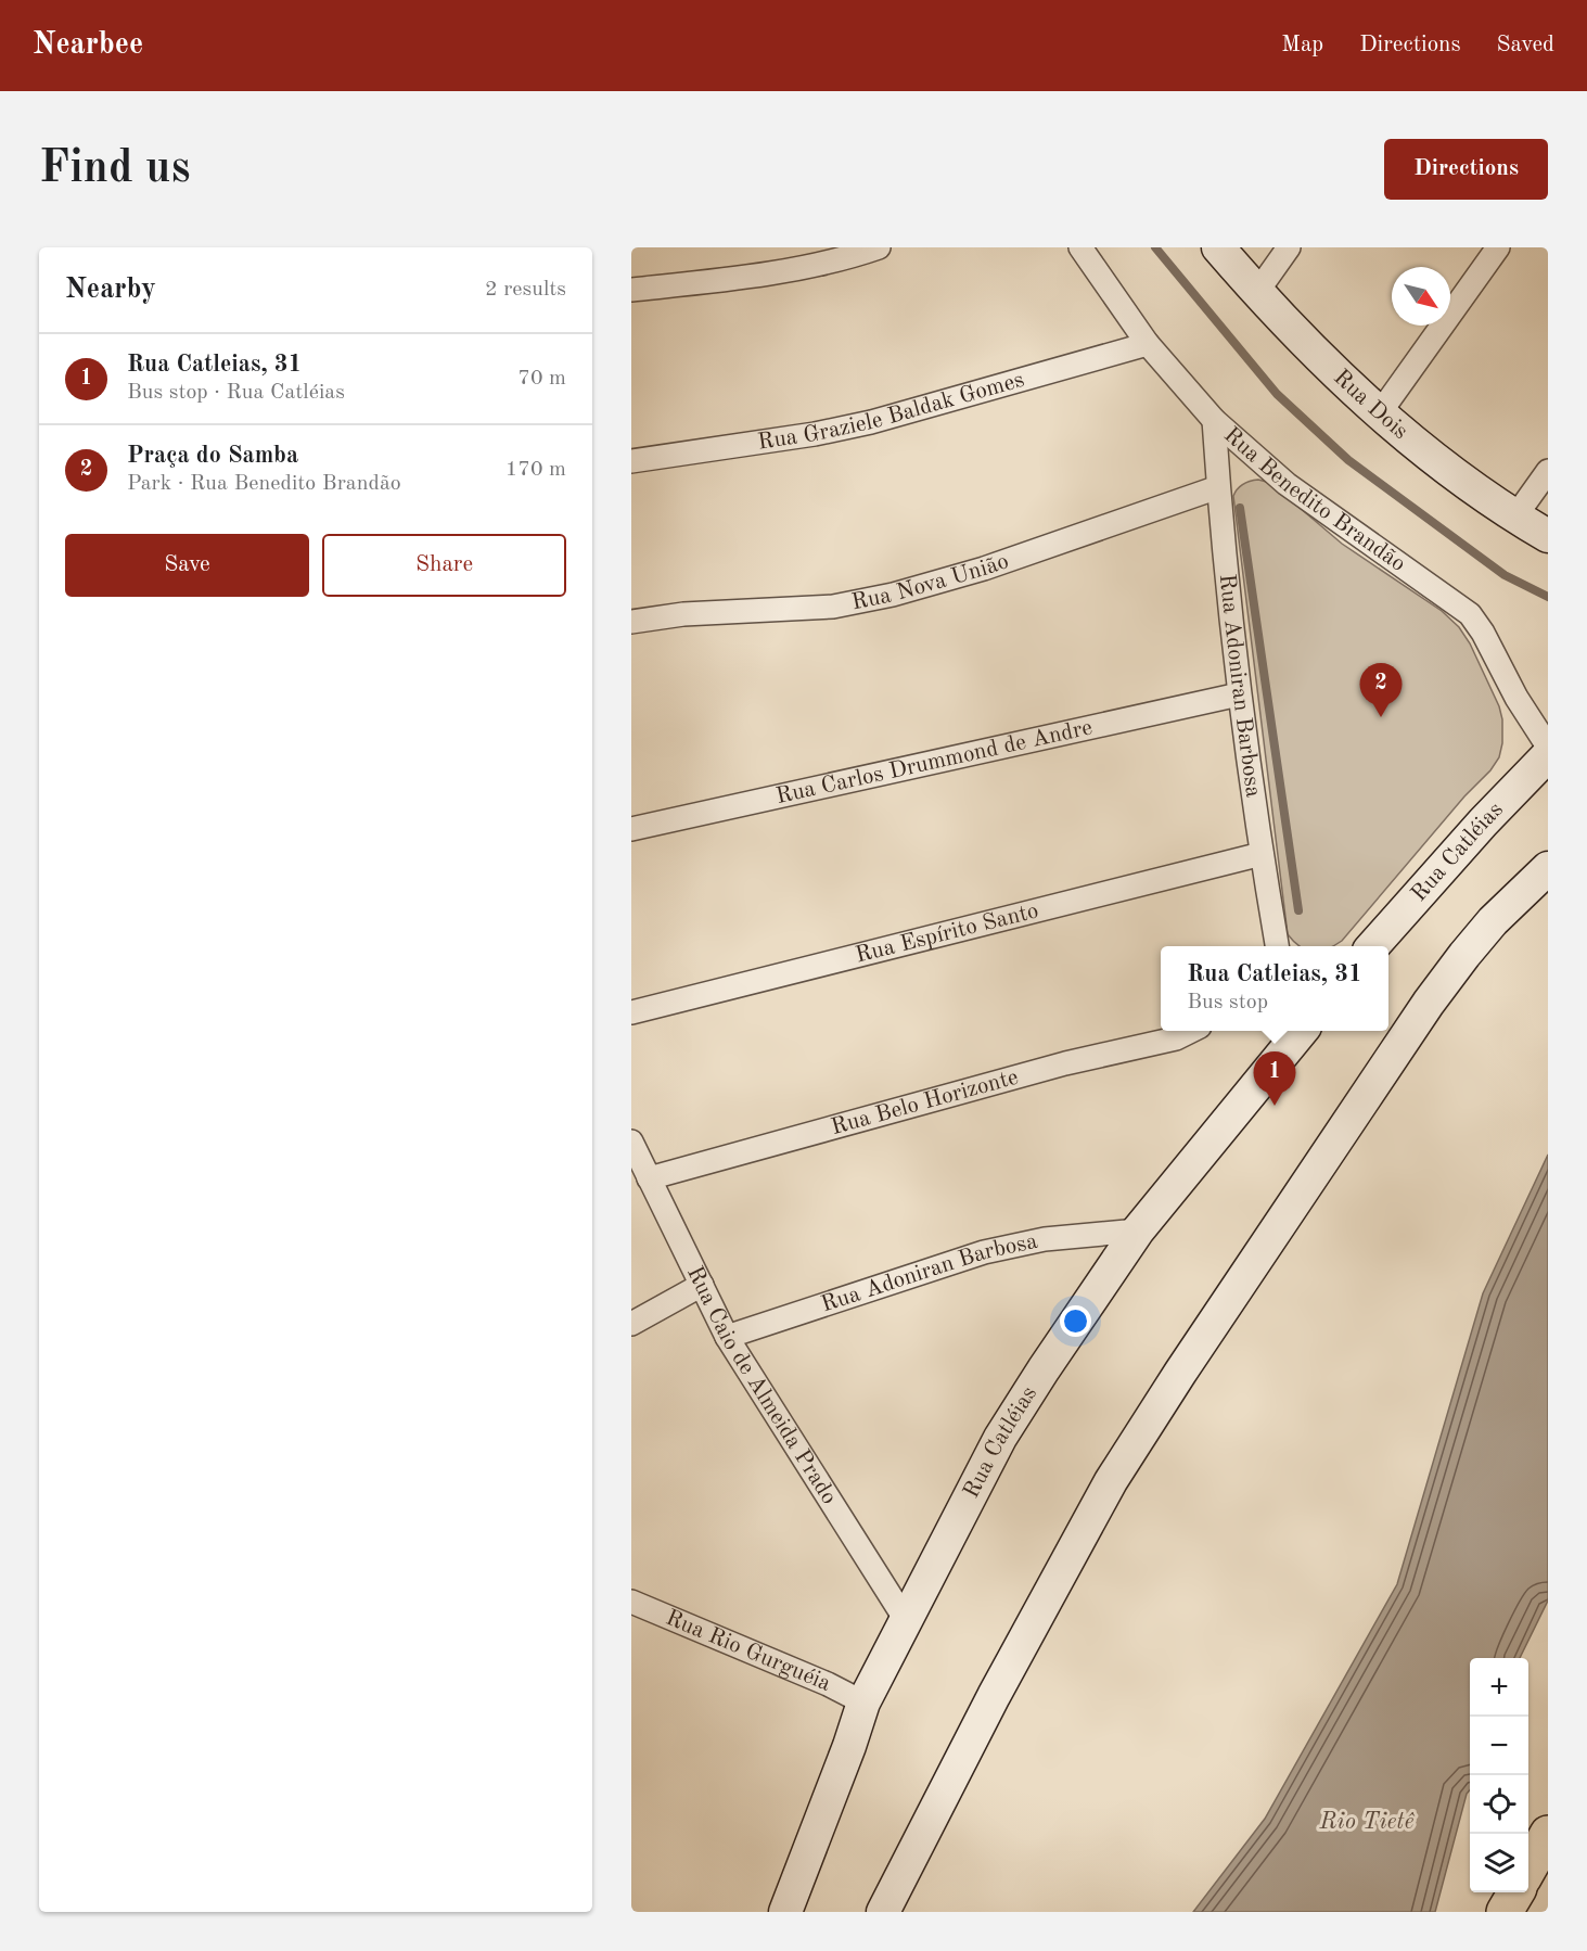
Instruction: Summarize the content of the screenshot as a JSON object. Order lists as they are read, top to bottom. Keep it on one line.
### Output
{"streets":{"street":["Rua Dois","Rua Graziele Baldak Gomes","Rua Benedito Brandão","Rua Nova União","Rua Adoniran Barbosa","Rua Carlos Drummond de Andre","Rua Catléias","Rua Espírito Santo","Rua Belo Horizonte","Rua Caio de Almeida Prado","Rua Rio Gurguéia"]},"crossings":[["Rua Graziele Baldak Gomes","Rua Benedito Brandão"],["Rua Benedito Brandão","Rua Adoniran Barbosa"],["Rua Nova União","Rua Adoniran Barbosa"],["Rua Adoniran Barbosa","Rua Carlos Drummond de Andre"],["Rua Adoniran Barbosa","Rua Catléias"],["Rua Adoniran Barbosa","Rua Espírito Santo"],["Rua Adoniran Barbosa","Rua Caio de Almeida Prado"],["Rua Catléias","Rua Caio de Almeida Prado"],["Rua Catléias","Rua Rio Gurguéia"],["Rua Belo Horizonte","Rua Caio de Almeida Prado"]],"water":["Rio Tietê"],"north":"bottom right","page":{"header":"Nearbee","nav":["Map","Directions","Saved"],"buttons":["Directions",["Save","Share"]],"title":"Find us","heading":["Nearby","2 results"],"list":[{"mark":"1","name":"Rua Catleias, 31","note":"Bus stop · Rua Catléias","value":"70 m"},{"mark":"2","name":"Praça do Samba","note":"Park · Rua Benedito Brandão","value":"170 m"}],"pins":["2","1"],"popup":["Rua Catleias, 31","Bus stop"],"map_buttons":["+","−"]}}
